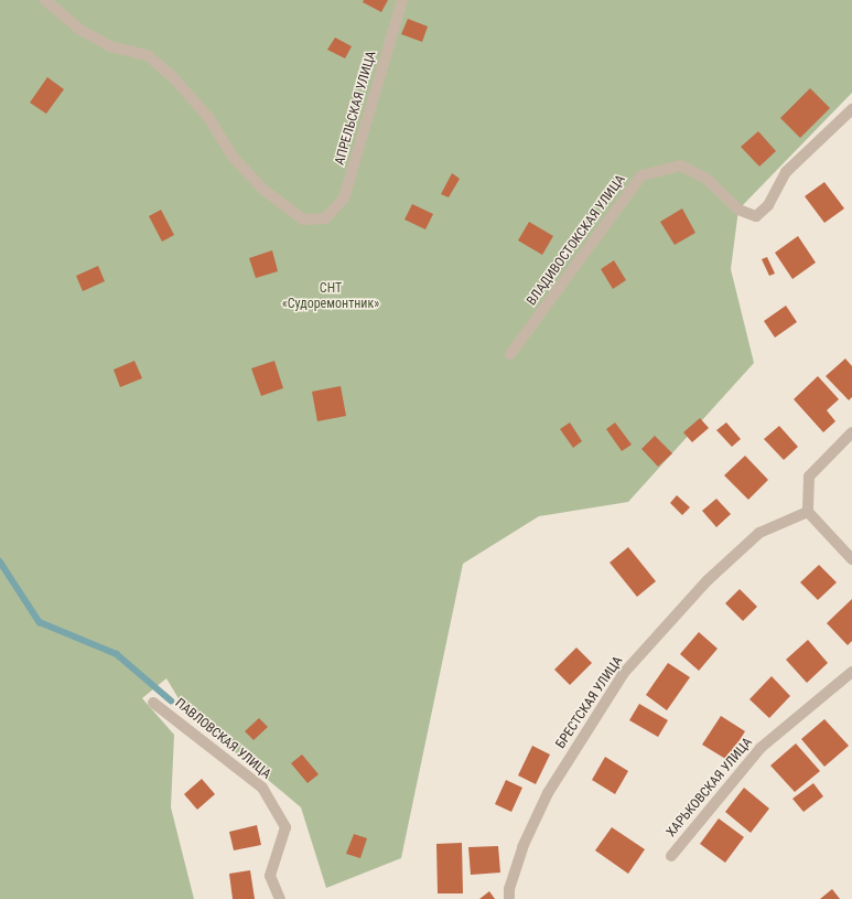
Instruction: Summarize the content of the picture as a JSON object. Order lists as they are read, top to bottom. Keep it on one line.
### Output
{"streets":{"street":["АПРЕЛЬСКАЯ УЛИЦА","ВЛАДИВОСТОКСКАЯ УЛИЦА","БРЕСТСКАЯ УЛИЦА","ПАВЛОВСКАЯ УЛИЦА","ХАРЬКОВСКАЯ УЛИЦА"]},"parks":["СНТ «Судоремонтник»"]}
